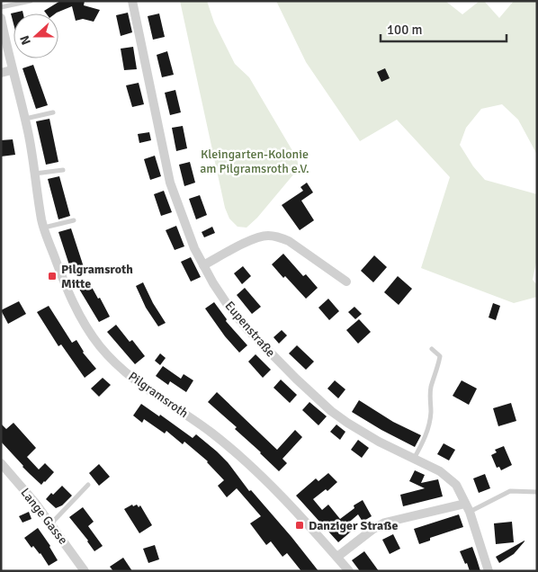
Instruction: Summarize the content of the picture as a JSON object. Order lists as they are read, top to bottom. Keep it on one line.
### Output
{"streets":{"street":["Eupenstraße","Pilgramsroth","Lange Gasse"]},"parks":["Kleingarten-Kolonie am Pilgramsroth e.V."],"places":{"transit":["Pilgramsroth Mitte","Danziger Straße"]},"scale_bar":"100 m","north":"left"}
